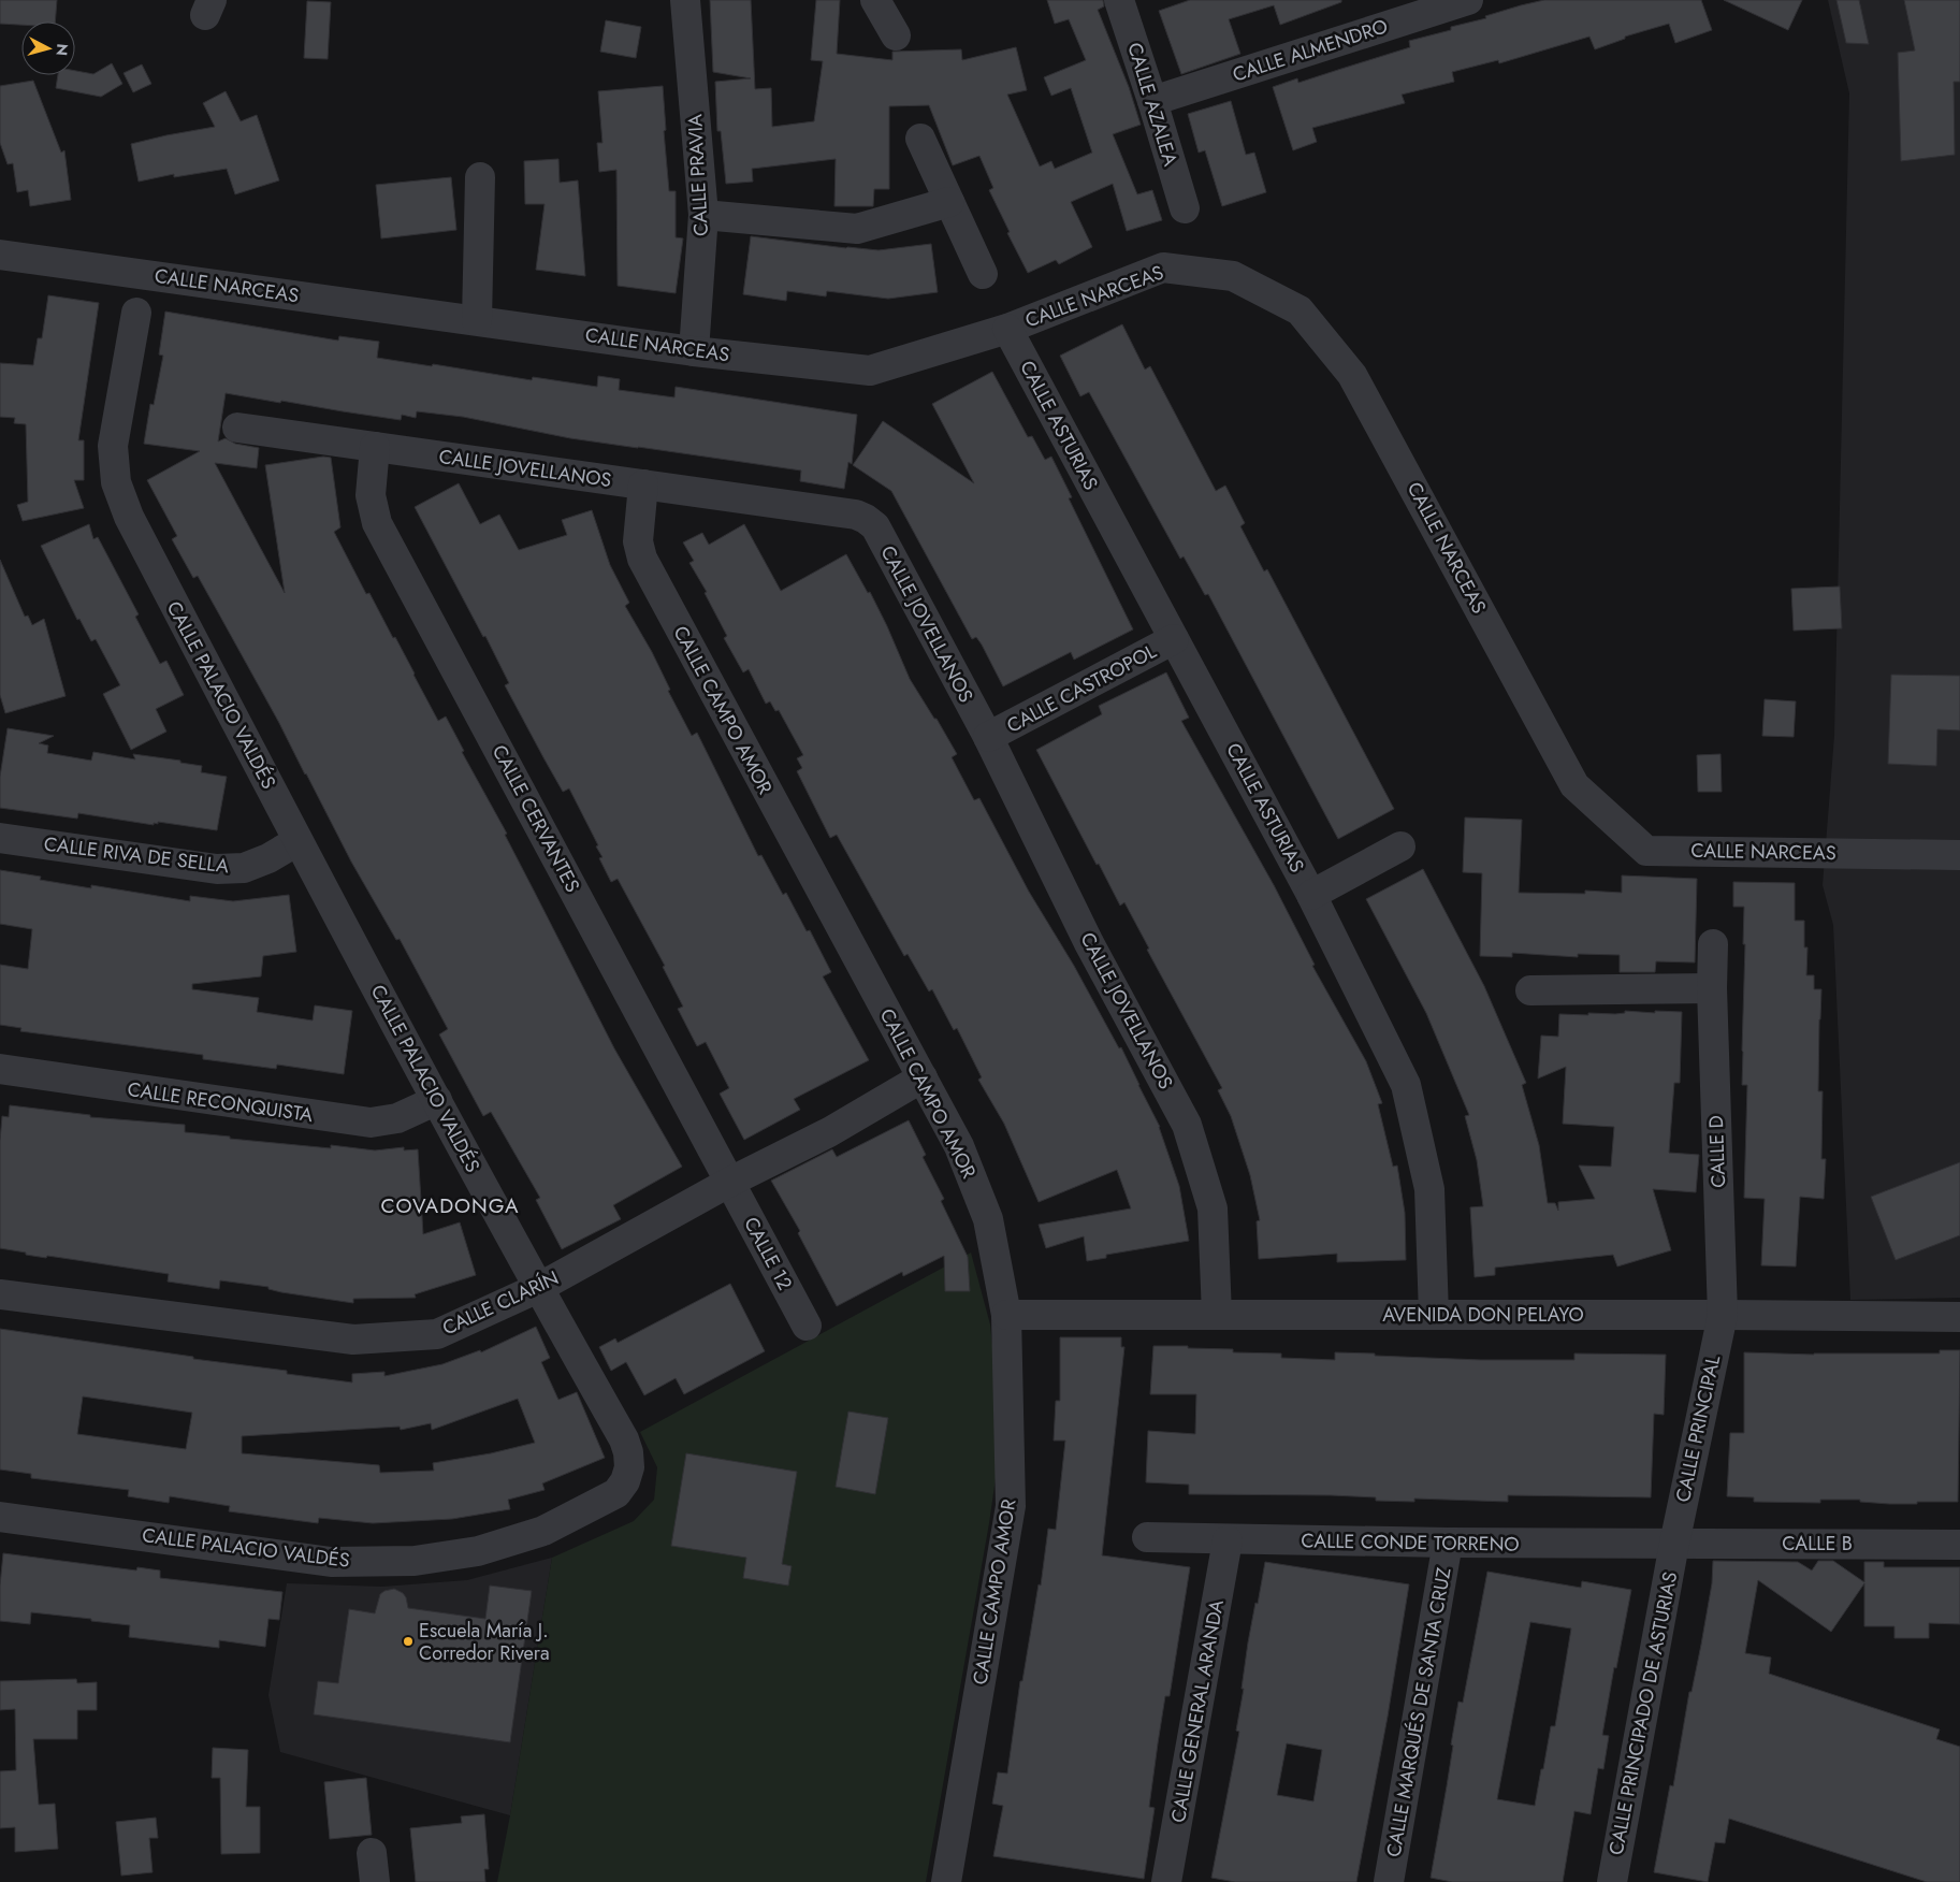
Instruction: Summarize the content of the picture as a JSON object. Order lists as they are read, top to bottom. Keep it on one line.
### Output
{"streets":{"street":["CALLE ALMENDRO","CALLE AZALEA","CALLE PRAVIA","CALLE NARCEAS","CALLE ASTURIAS","CALLE JOVELLANOS","CALLE CASTROPOL","CALLE PALACIO VALDÉS","CALLE CAMPO AMOR","CALLE CERVANTES","CALLE RIVA DE SELLA","CALLE RECONQUISTA","CALLE D","CALLE 12","CALLE CLARÍN","AVENIDA DON PELAYO","CALLE PRINCIPAL","CALLE CONDE TORRENO","CALLE B","CALLE GENERAL ARANDA","CALLE MARQUÉS DE SANTA CRUZ","CALLE PRINCIPADO DE ASTURIAS"]},"crossings":[["CALLE ALMENDRO","CALLE AZALEA"],["CALLE PRAVIA","CALLE NARCEAS"],["CALLE NARCEAS","CALLE ASTURIAS"],["CALLE ASTURIAS","CALLE CASTROPOL"],["CALLE ASTURIAS","AVENIDA DON PELAYO"],["CALLE JOVELLANOS","CALLE CASTROPOL"],["CALLE JOVELLANOS","CALLE CAMPO AMOR"],["CALLE JOVELLANOS","CALLE CERVANTES"],["CALLE JOVELLANOS","AVENIDA DON PELAYO"],["CALLE PALACIO VALDÉS","CALLE RIVA DE SELLA"],["CALLE PALACIO VALDÉS","CALLE RECONQUISTA"],["CALLE PALACIO VALDÉS","CALLE CLARÍN"],["CALLE CAMPO AMOR","CALLE CLARÍN"],["CALLE CAMPO AMOR","AVENIDA DON PELAYO"],["CALLE CERVANTES","CALLE 12"],["CALLE CERVANTES","CALLE CLARÍN"],["CALLE D","AVENIDA DON PELAYO"],["CALLE D","CALLE PRINCIPAL"],["CALLE 12","CALLE CLARÍN"],["AVENIDA DON PELAYO","CALLE PRINCIPAL"],["CALLE PRINCIPAL","CALLE CONDE TORRENO"],["CALLE PRINCIPAL","CALLE B"],["CALLE PRINCIPAL","CALLE PRINCIPADO DE ASTURIAS"],["CALLE CONDE TORRENO","CALLE B"],["CALLE CONDE TORRENO","CALLE GENERAL ARANDA"],["CALLE CONDE TORRENO","CALLE MARQUÉS DE SANTA CRUZ"],["CALLE CONDE TORRENO","CALLE PRINCIPADO DE ASTURIAS"],["CALLE B","CALLE PRINCIPADO DE ASTURIAS"]],"districts":["COVADONGA"],"places":["Escuela María J. Corredor Rivera"],"north":"right"}
